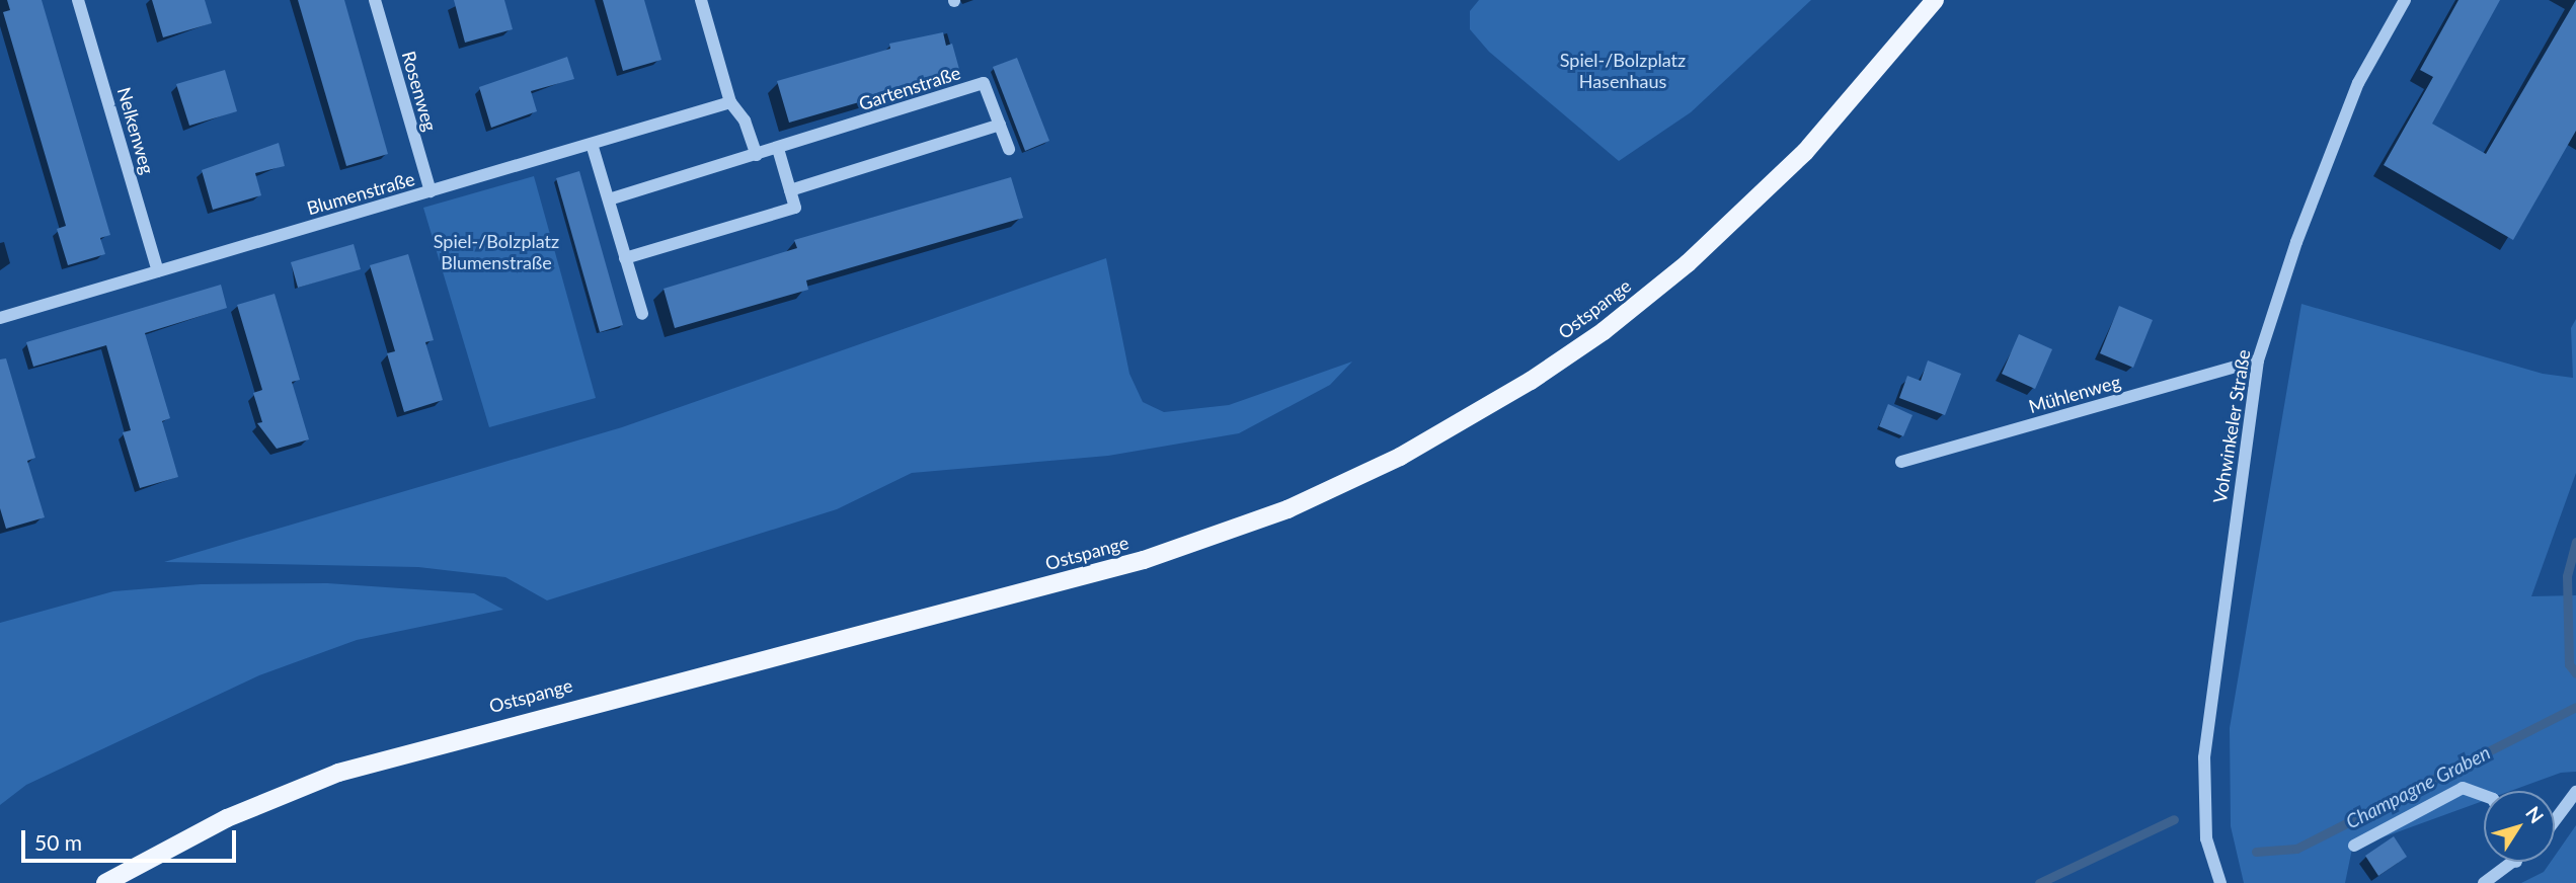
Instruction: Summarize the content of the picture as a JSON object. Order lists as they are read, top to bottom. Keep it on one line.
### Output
{"streets":{"main road":["Ostspange"],"street":["Gartenstraße","Rosenweg","Nelkenweg","Blumenstraße","Mühlenweg","Vohwinkeler Straße"]},"crossings":[["Rosenweg","Blumenstraße"],["Nelkenweg","Blumenstraße"],["Mühlenweg","Vohwinkeler Straße"]],"water":["Champagne Graben"],"parks":["Spiel-/Bolzplatz Hasenhaus","Spiel-/Bolzplatz Blumenstraße"],"scale_bar":"50 m","north":"top right"}
